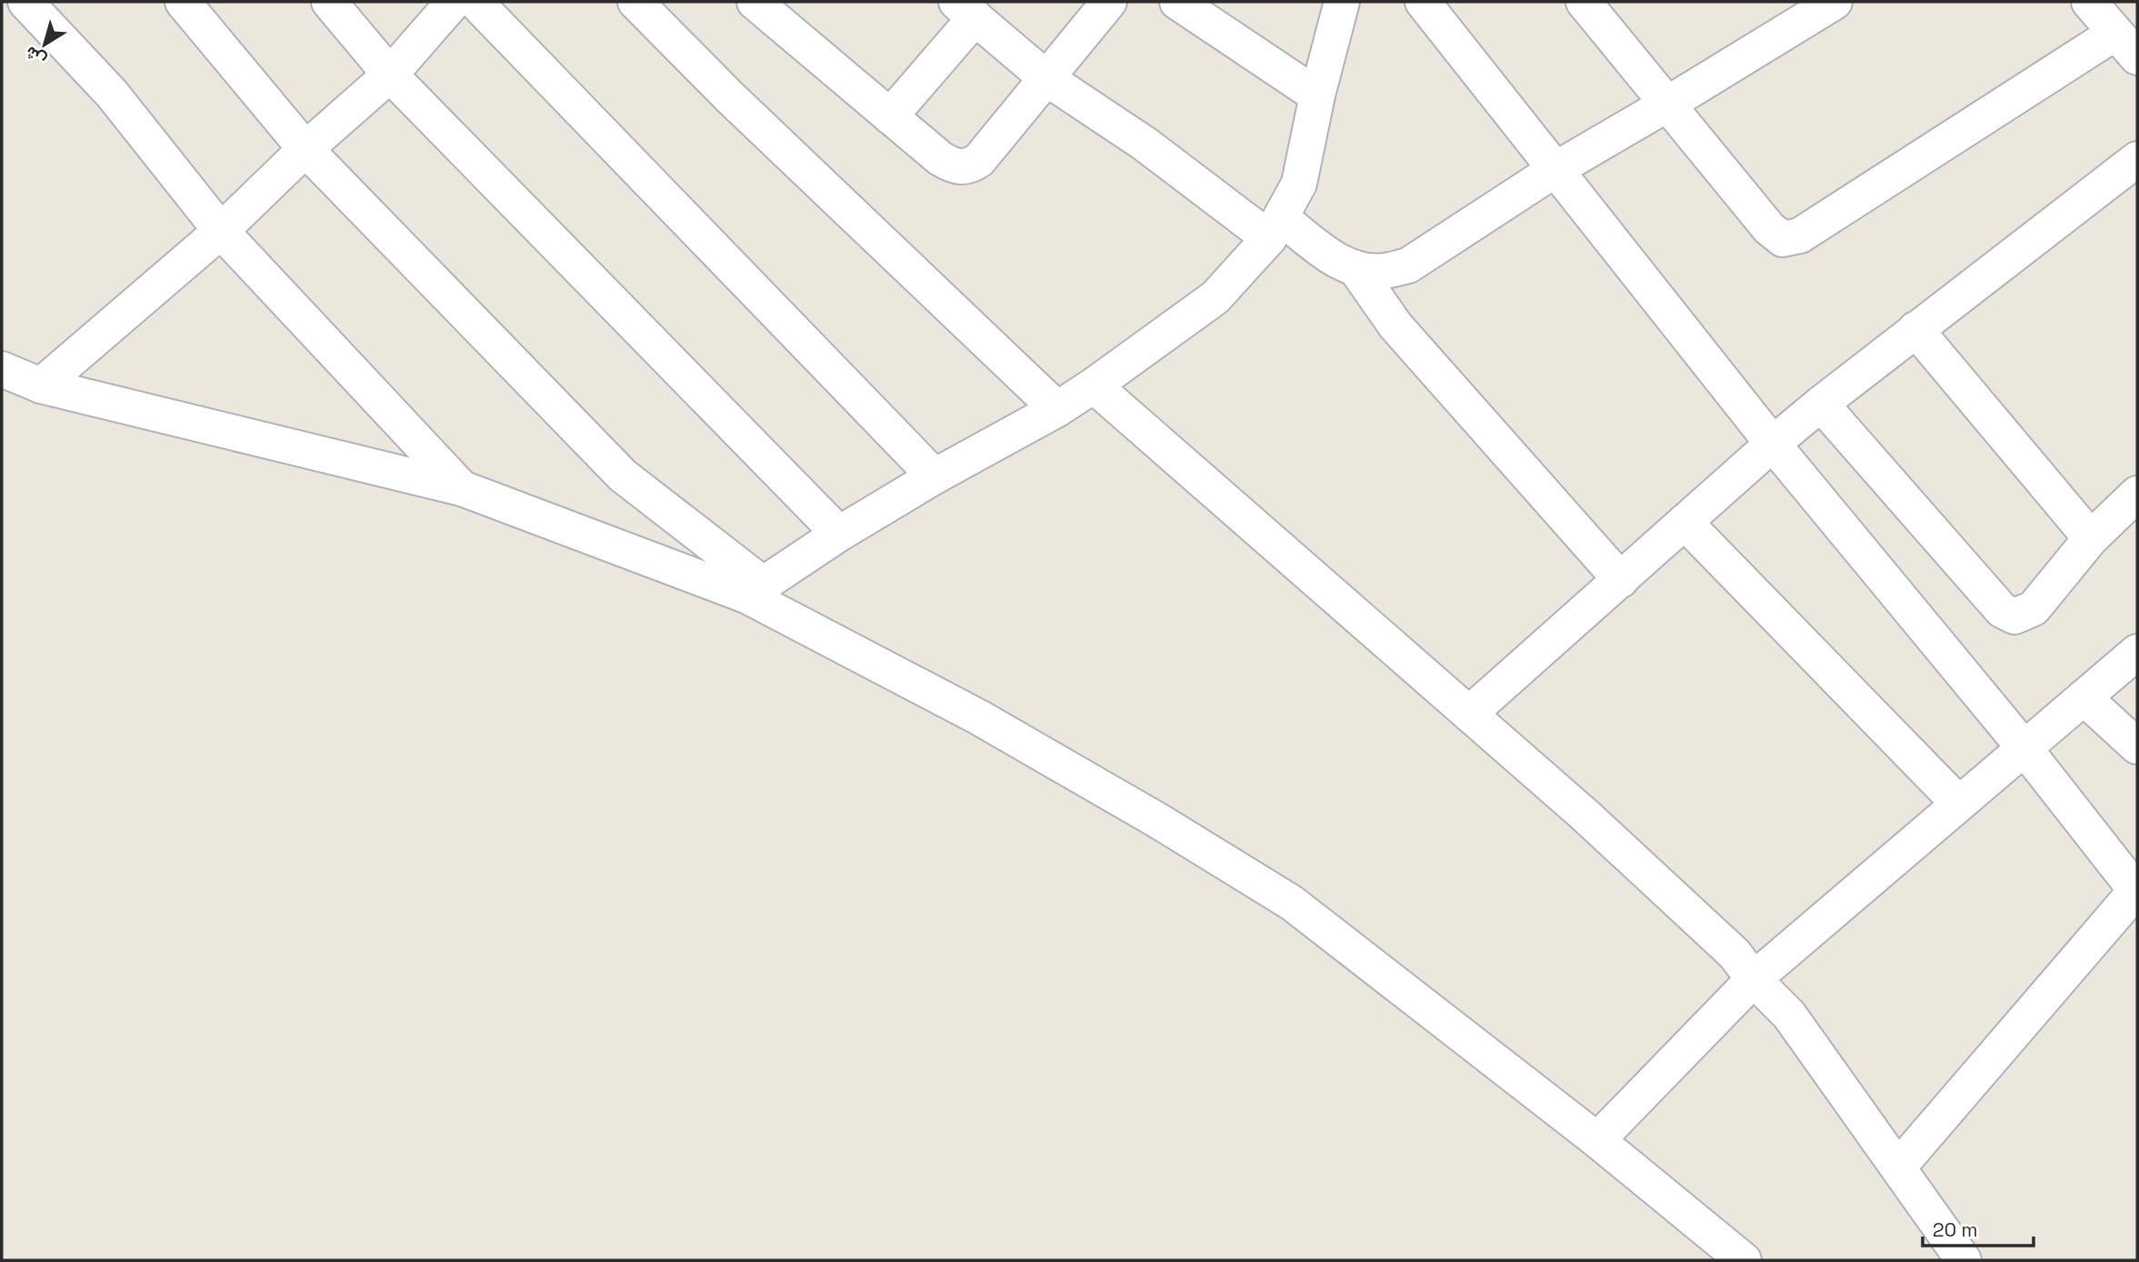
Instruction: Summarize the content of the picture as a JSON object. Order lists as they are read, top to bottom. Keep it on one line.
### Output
{"scale_bar":"20 m","north":"bottom left"}
